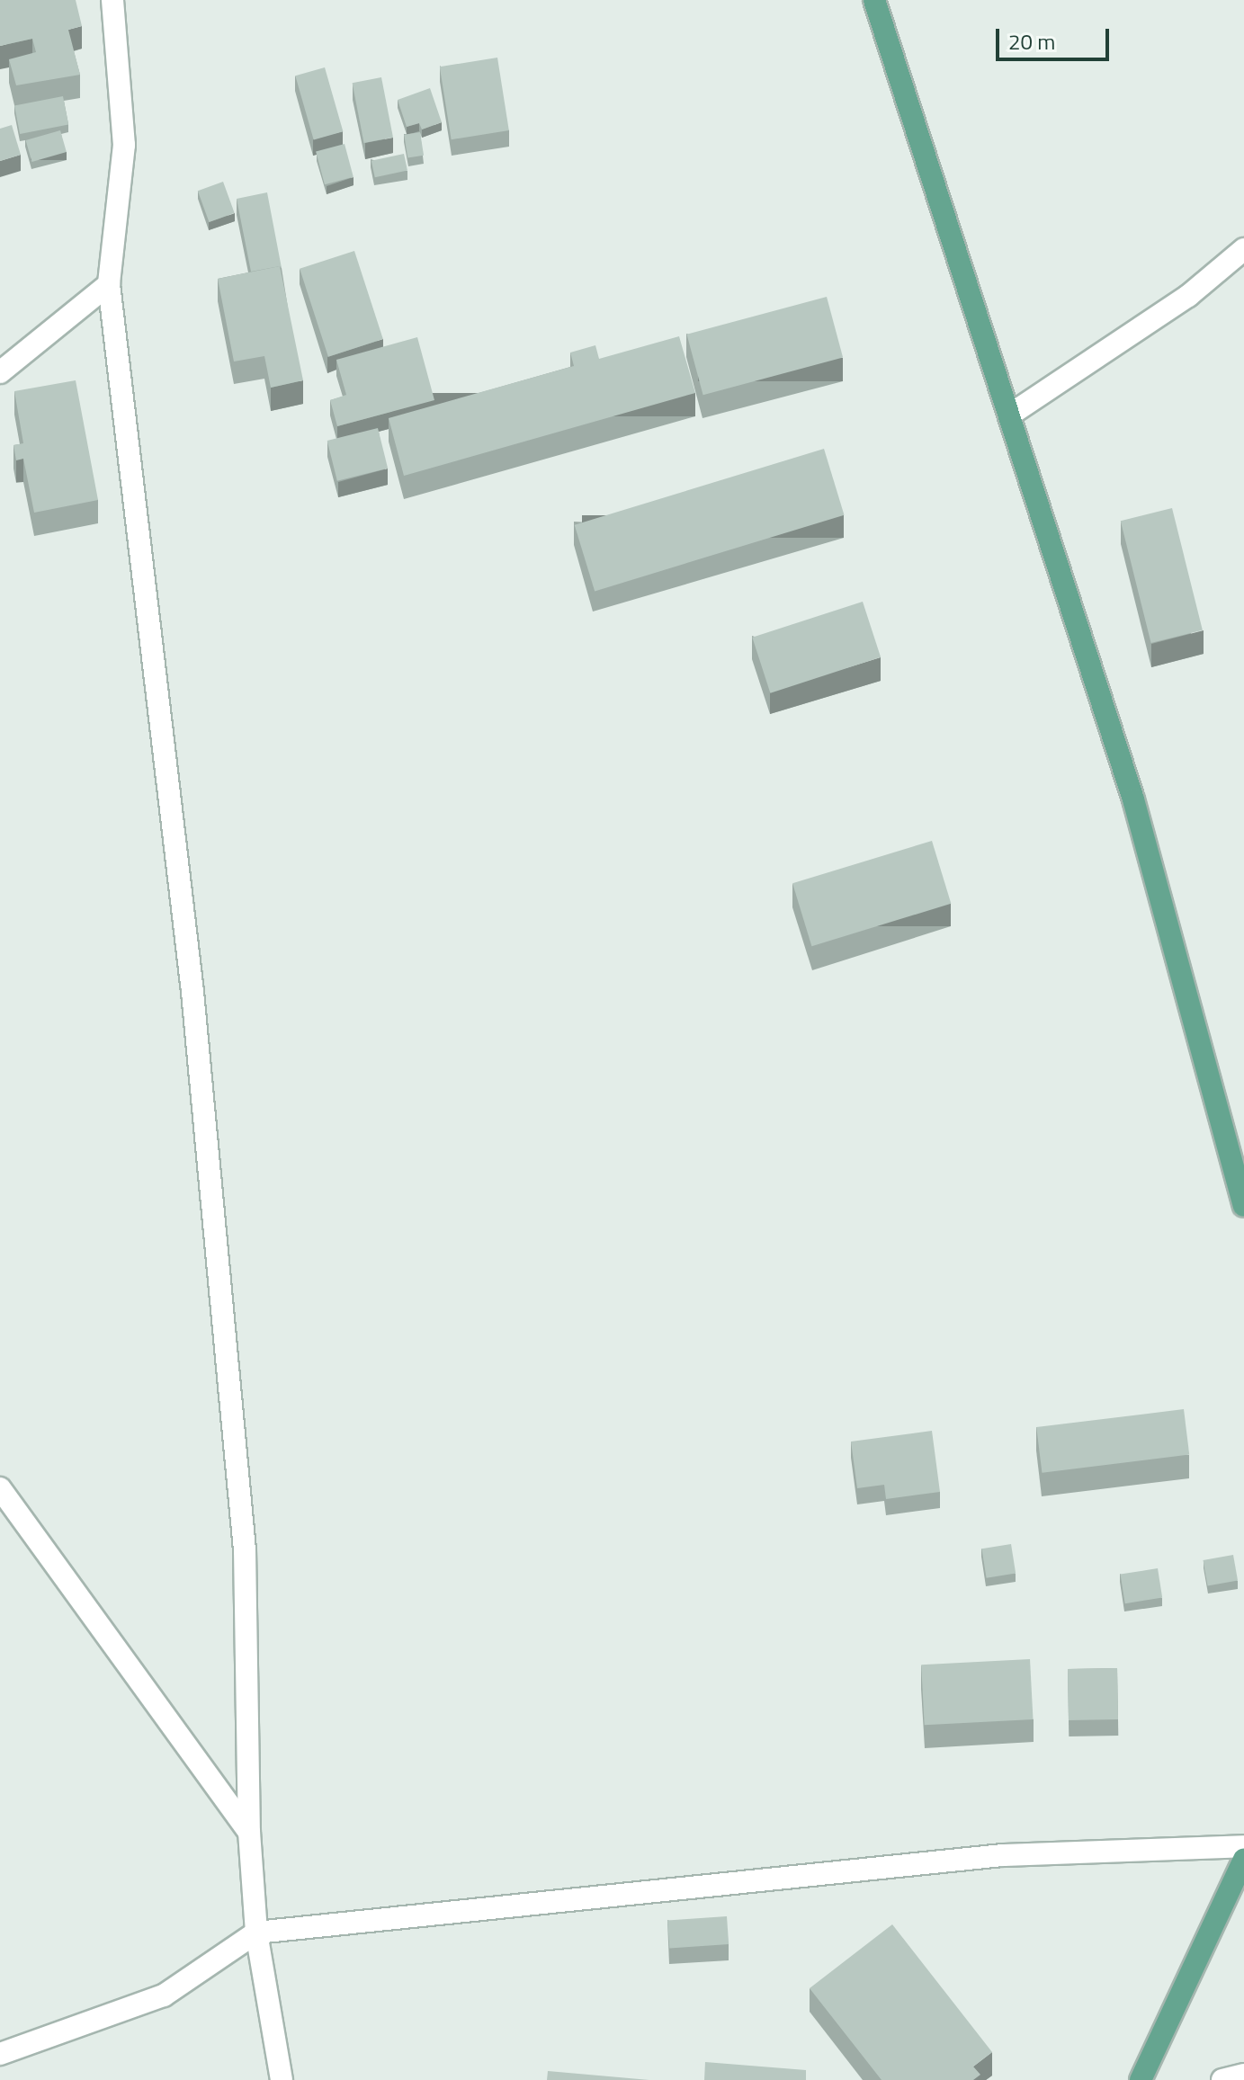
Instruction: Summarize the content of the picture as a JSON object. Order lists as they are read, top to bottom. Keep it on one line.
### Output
{"scale_bar":"20 m"}
